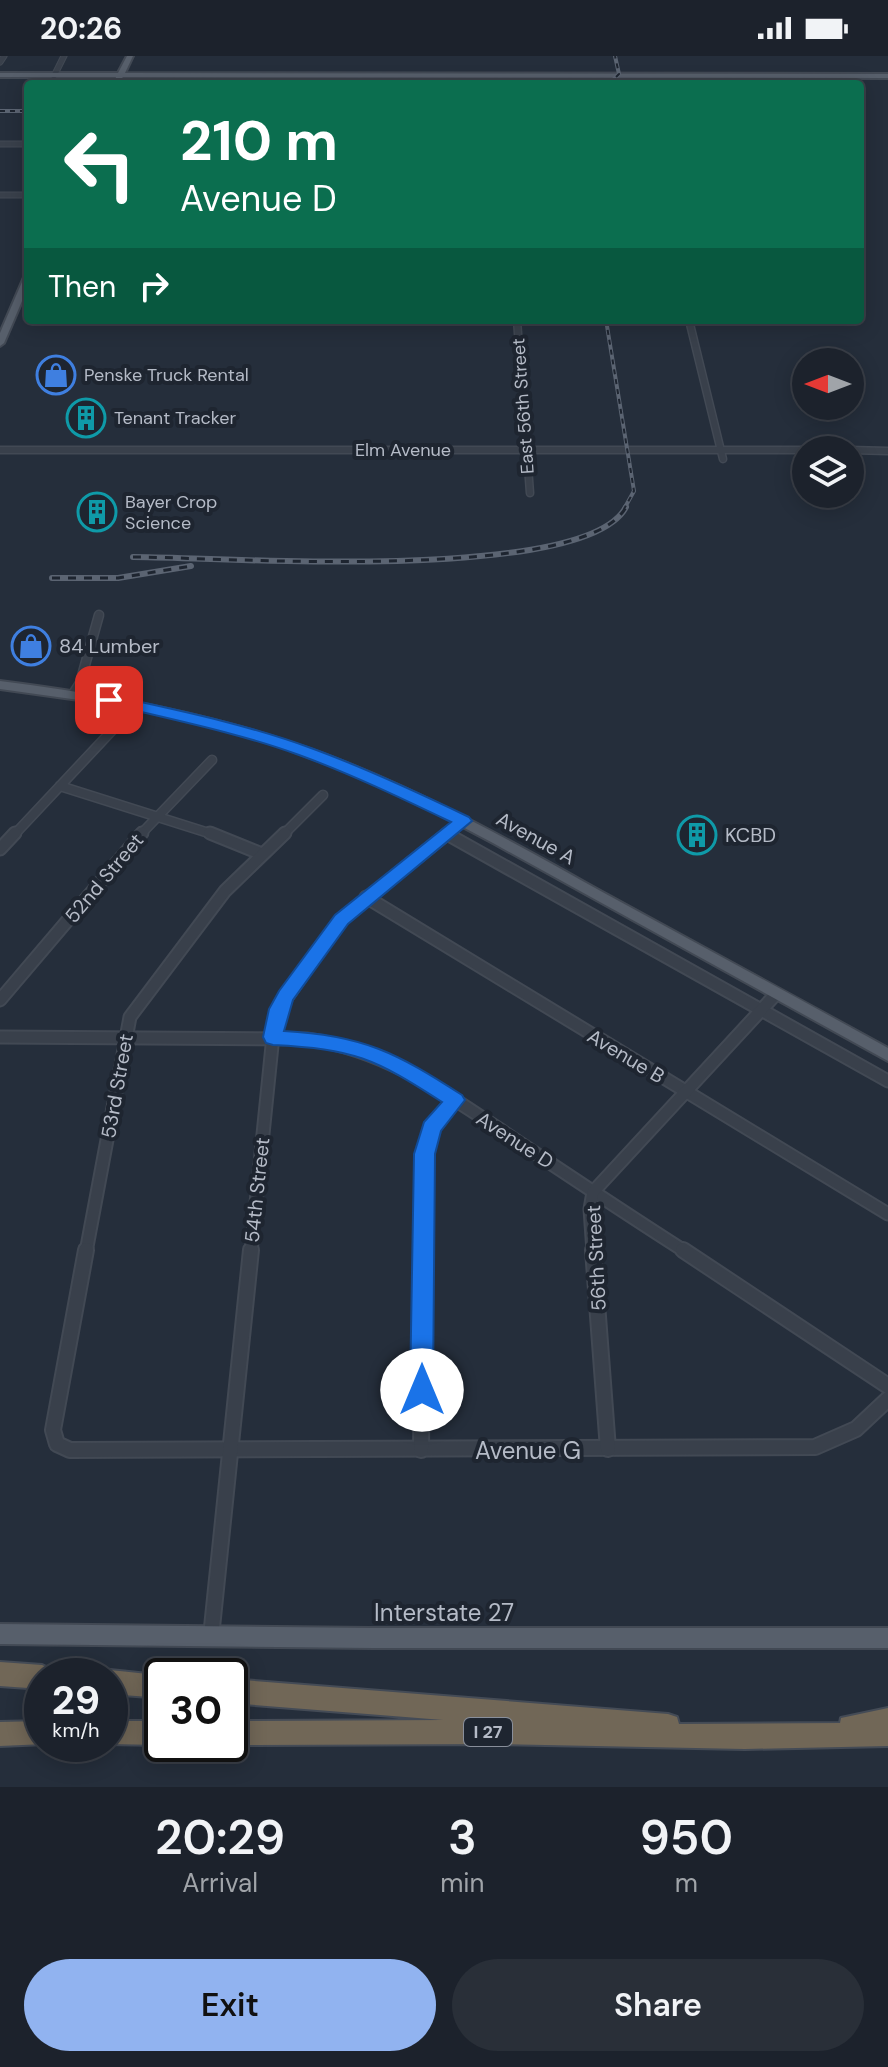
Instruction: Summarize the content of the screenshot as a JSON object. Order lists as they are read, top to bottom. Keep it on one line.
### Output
{"streets":{"highway":["I 27"],"main road":["Avenue A","Interstate 27"],"street":["East 56th Street","Elm Avenue","52nd Street","Avenue B","53rd Street","Avenue D","54th Street","56th Street","Avenue G"]},"crossings":[["East 56th Street","Elm Avenue"],["Avenue A","54th Street"],["Avenue A","56th Street"],["Avenue B","54th Street"],["Avenue B","56th Street"],["53rd Street","Avenue D"],["53rd Street","Avenue G"],["Avenue D","54th Street"],["Avenue D","56th Street"],["54th Street","Avenue G"],["54th Street","Interstate 27"],["56th Street","Avenue G"]],"places":{"shop":["Penske Truck Rental","84 Lumber"],"building":["Tenant Tracker","Bayer Crop Science","KCBD"]},"north":"left","page":{"status":"20:26","turn":["210 m","Avenue D"],"then":"Then","speed":"29 km/h","limit":"30","eta":["20:29","Arrival","3","min","950","m"],"buttons":["Exit","Share"]}}
